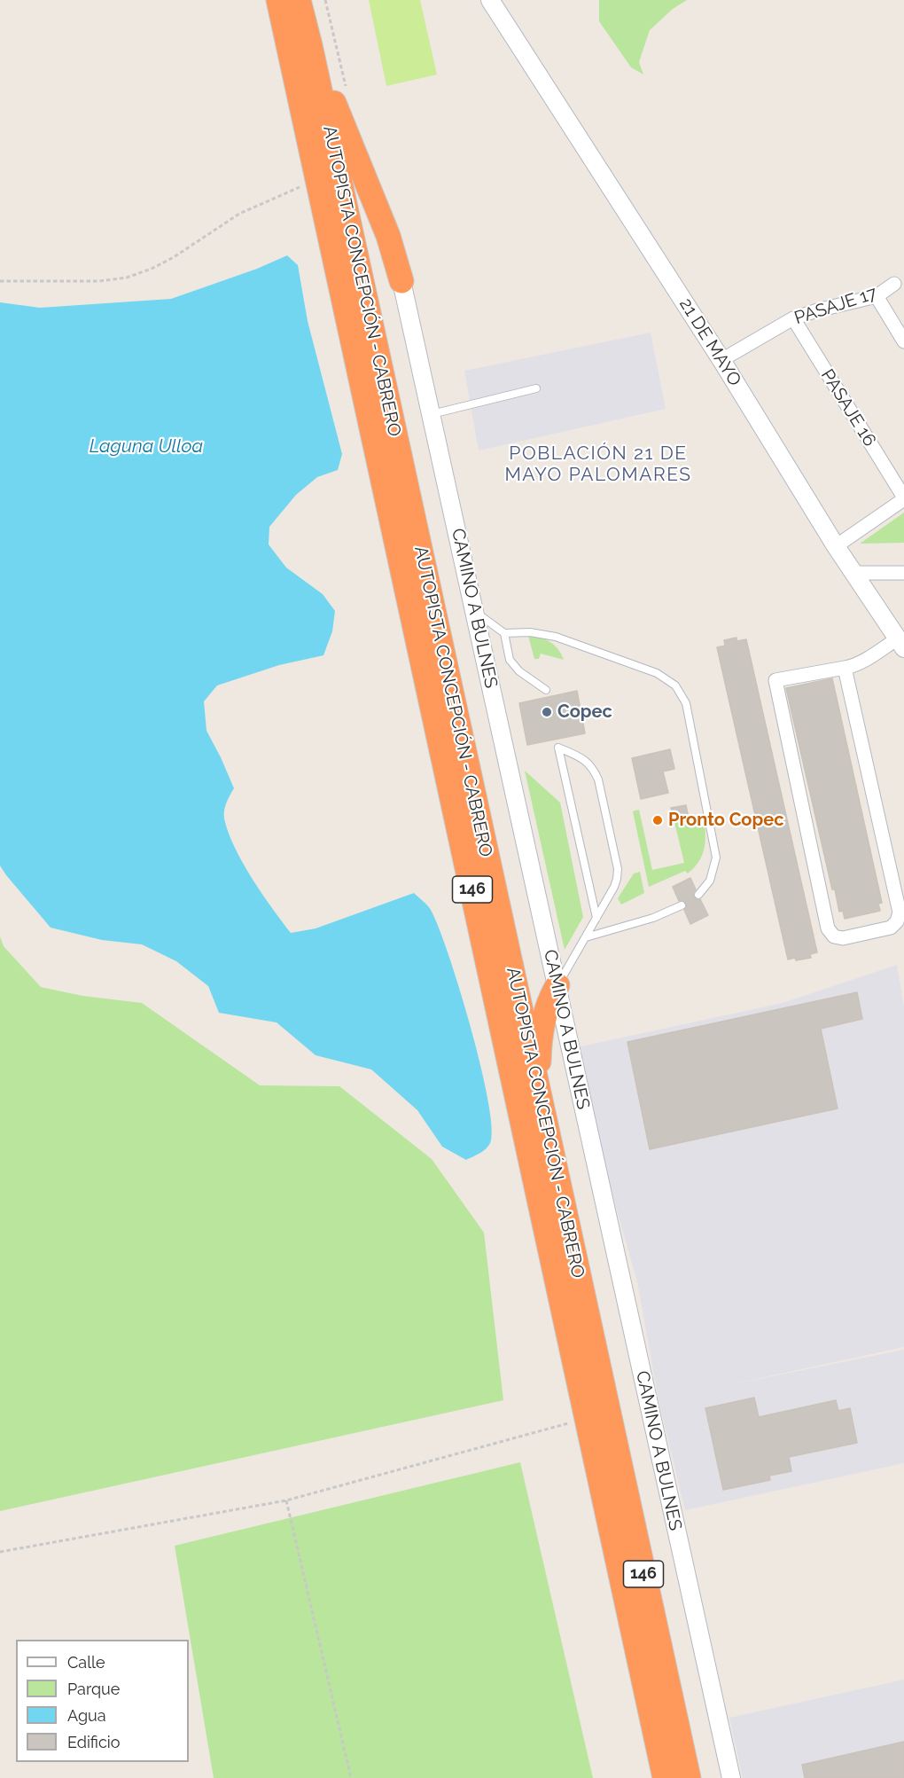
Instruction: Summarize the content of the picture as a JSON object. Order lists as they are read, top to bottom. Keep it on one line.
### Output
{"streets":{"highway":["AUTOPISTA CONCEPCIÓN - CABRERO","146"],"street":["PASAJE 17","21 DE MAYO","PASAJE 16","CAMINO A BULNES"]},"crossings":[["PASAJE 17","21 DE MAYO"],["PASAJE 17","PASAJE 16"]],"districts":["POBLACIÓN 21 DE MAYO PALOMARES"],"water":["Laguna Ulloa"],"places":["Copec","Pronto Copec"],"legend":["Calle","Parque","Agua","Edificio"]}
